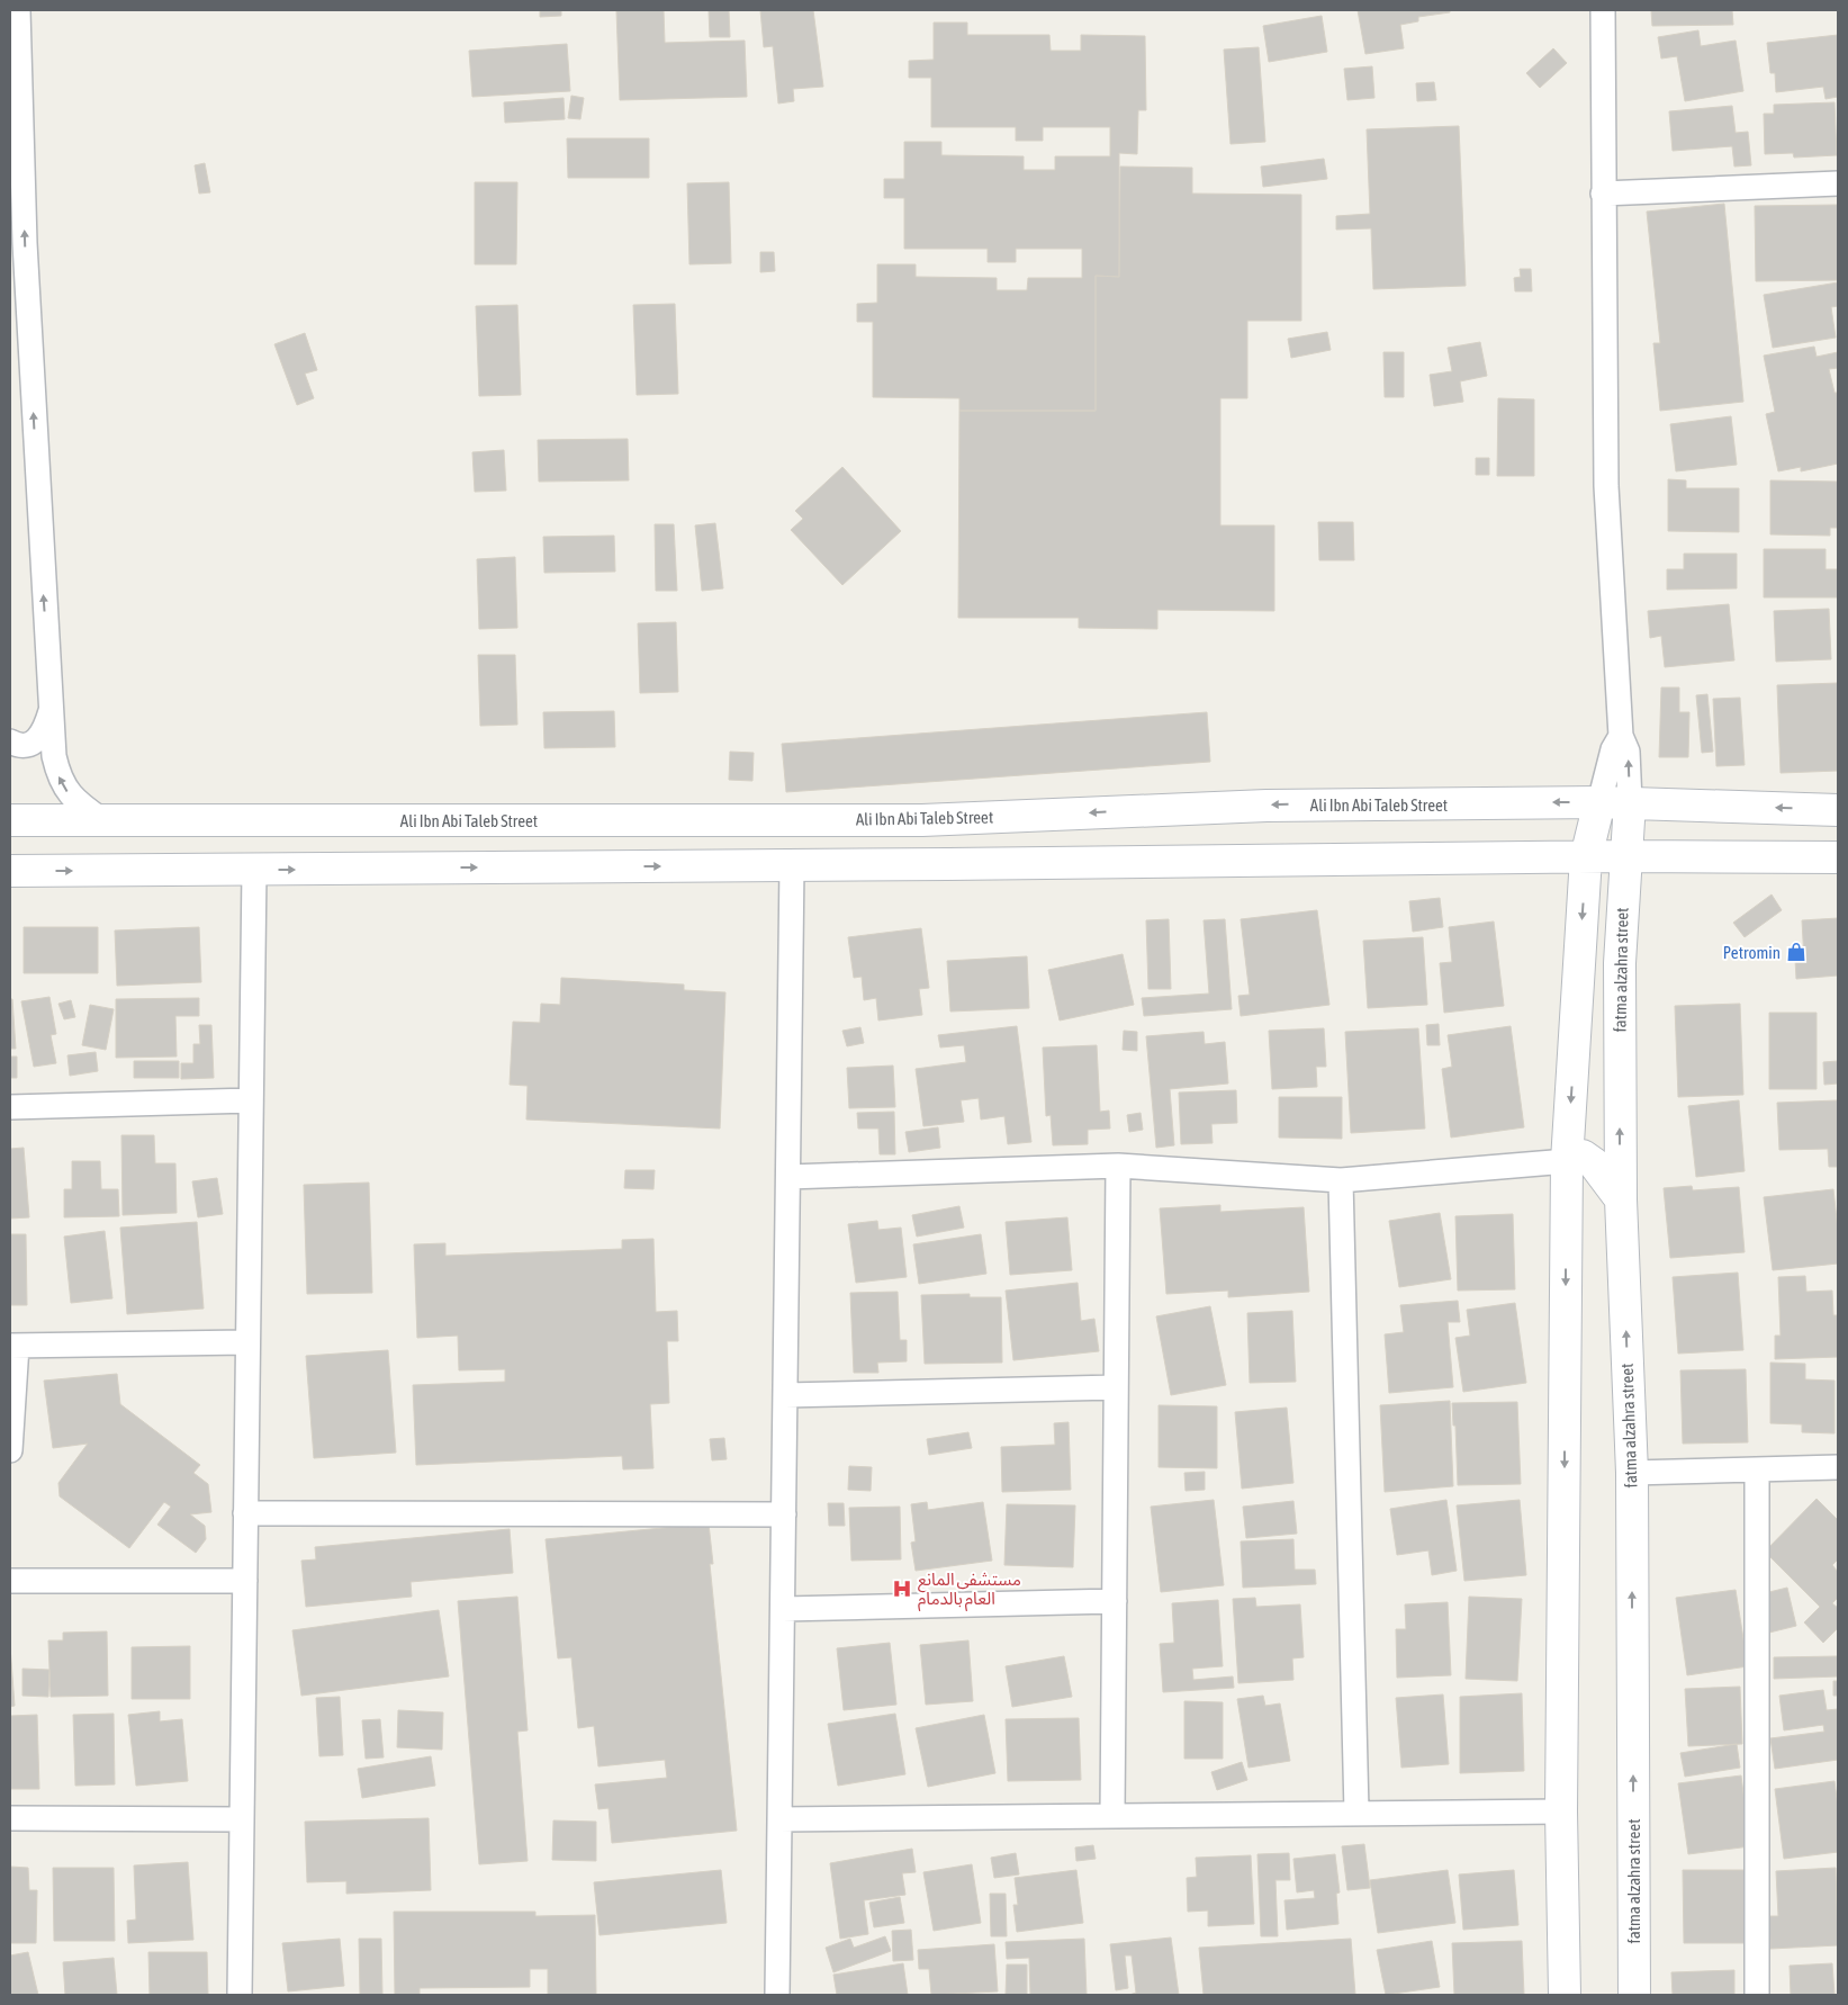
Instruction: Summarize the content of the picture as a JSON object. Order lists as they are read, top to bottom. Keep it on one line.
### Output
{"streets":{"street":["Ali Ibn Abi Taleb Street","fatma alzahra street"]},"crossings":[["Ali Ibn Abi Taleb Street","fatma alzahra street"]],"places":{"shop":["Petromin"],"hospital":["مستشفى المانع العام بالدمام"]}}
